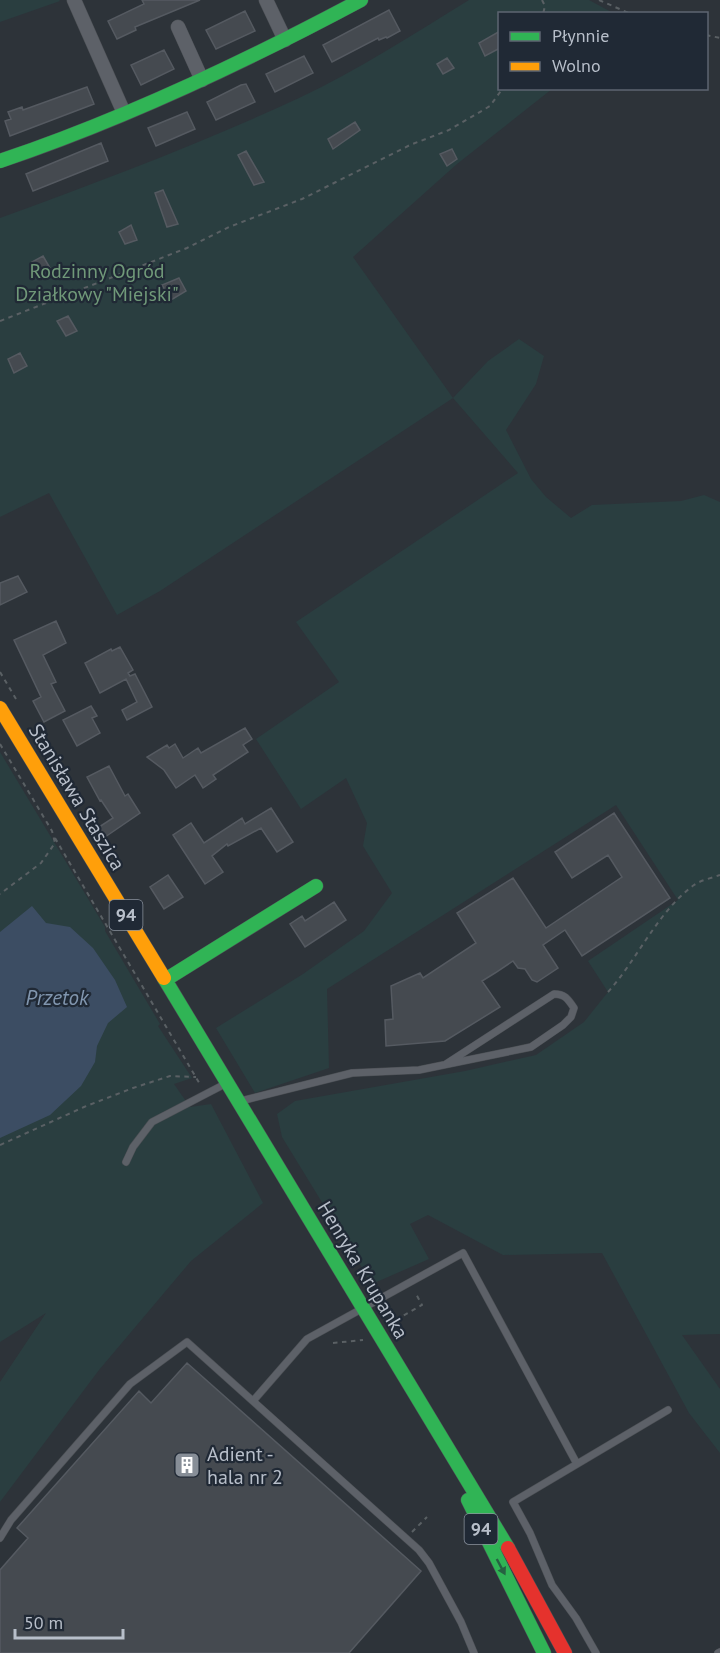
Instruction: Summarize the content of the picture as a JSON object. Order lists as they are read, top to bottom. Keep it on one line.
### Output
{"streets":{"main road":["Stanisława Staszica","94","Henryka Krupanka"]},"crossings":[["Stanisława Staszica","Henryka Krupanka"]],"water":["Przetok"],"parks":["Rodzinny Ogród Działkowy \"Miejski\""],"places":{"building":["Adient - hala nr 2"]},"legend":["Płynnie","Wolno"],"scale_bar":"50 m"}
